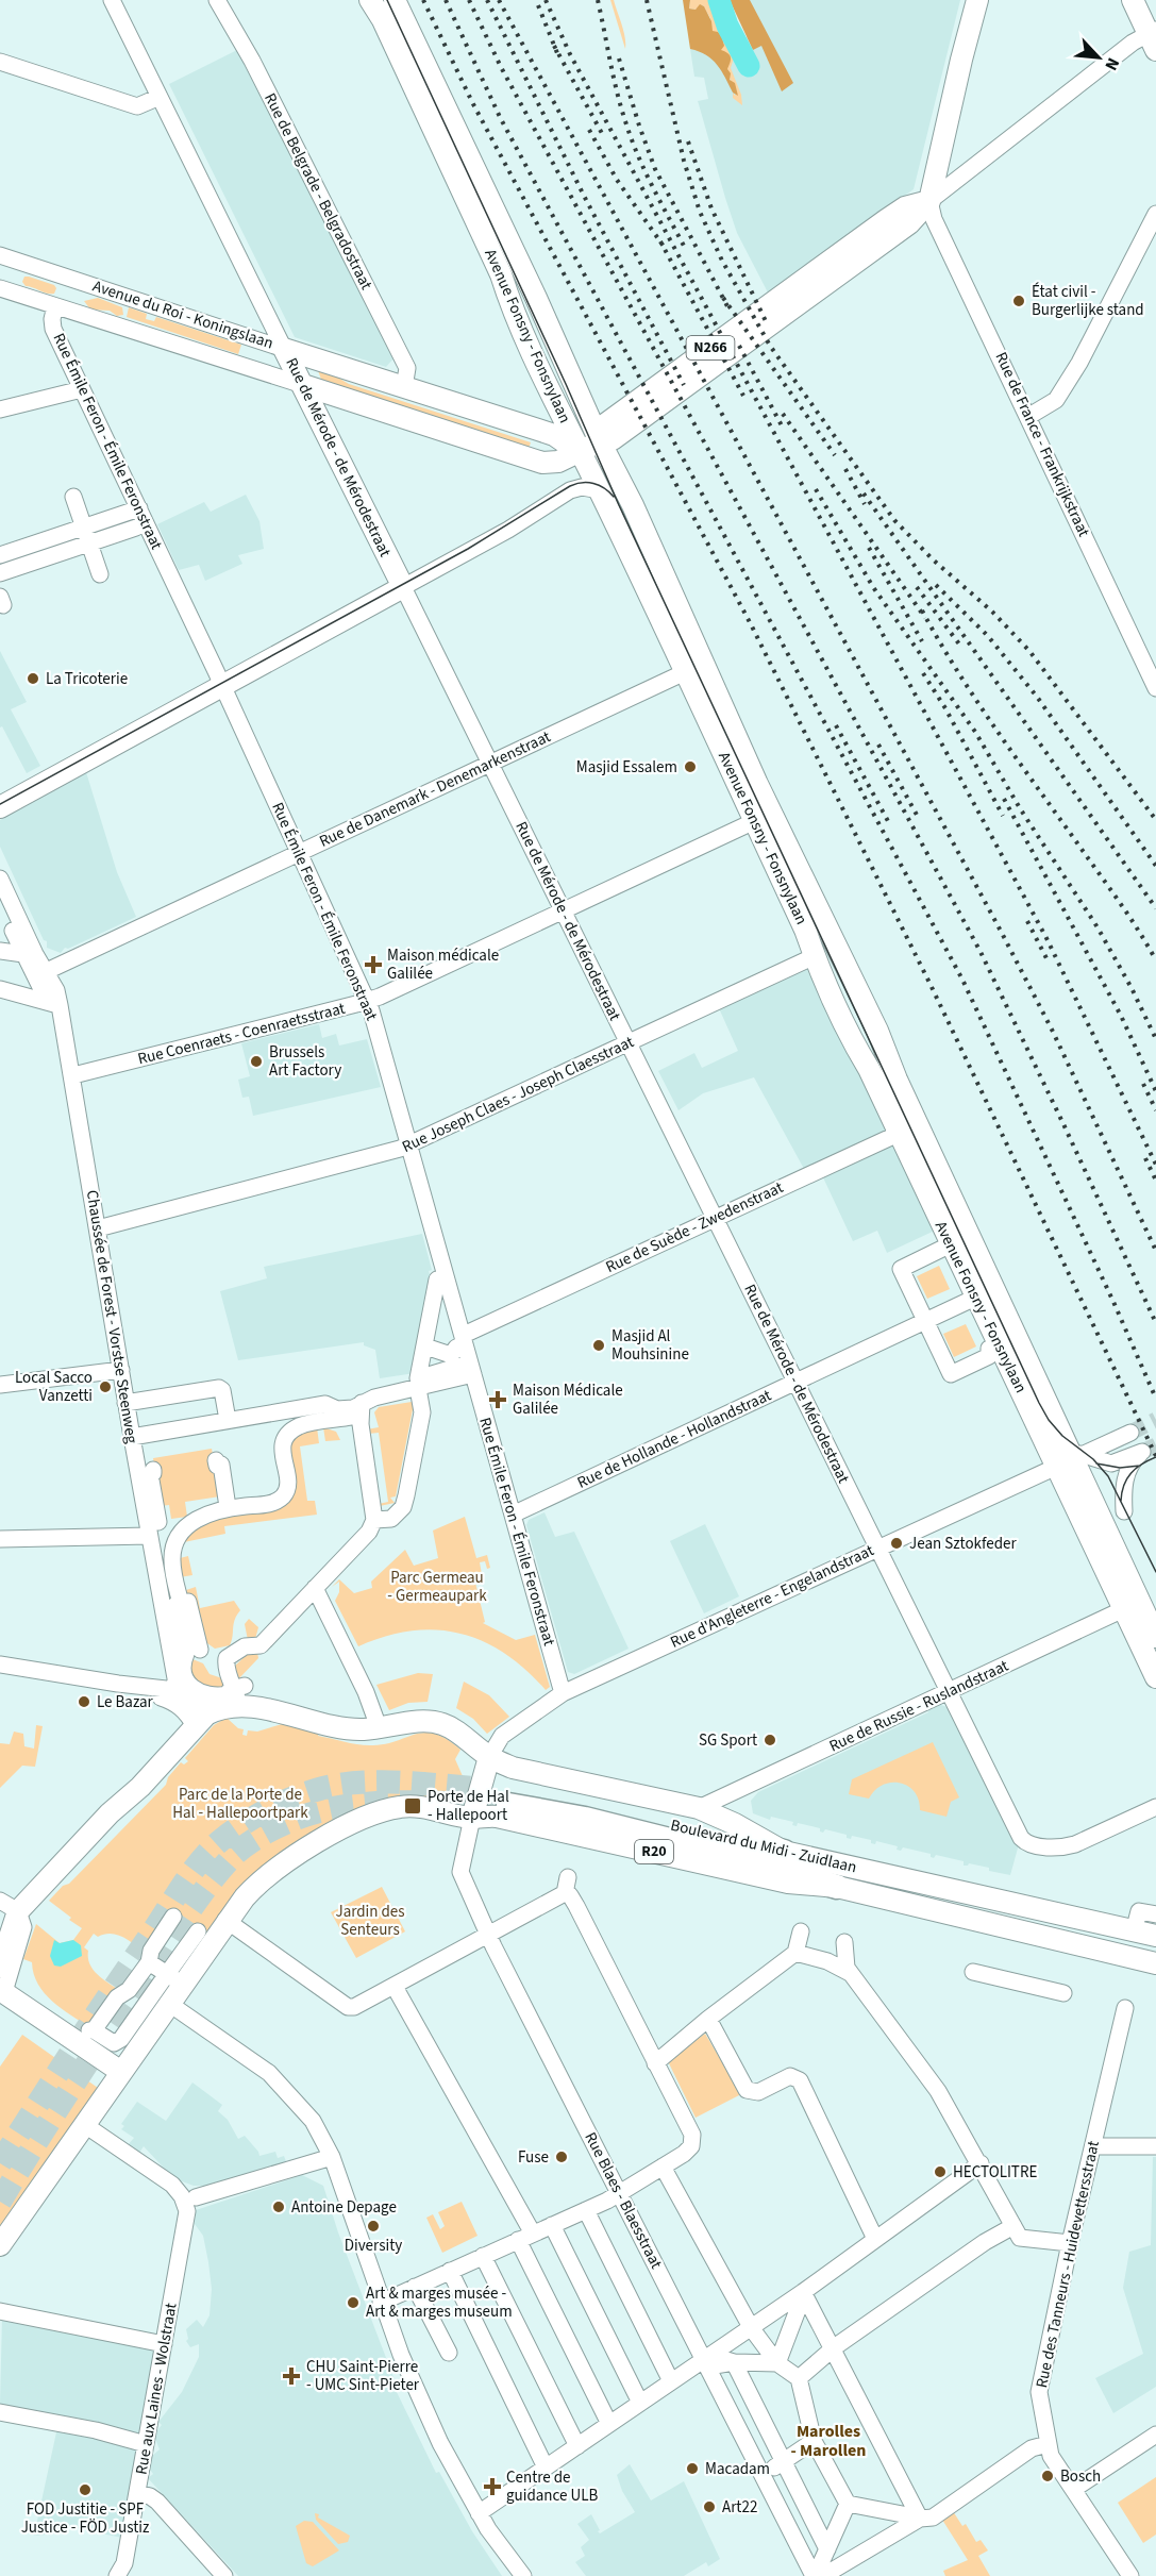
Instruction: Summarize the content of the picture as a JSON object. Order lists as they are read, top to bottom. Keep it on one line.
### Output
{"streets":{"highway":["Boulevard du Midi - Zuidlaan","R20"],"main road":["Avenue du Roi - Koningslaan","Avenue Fonsny - Fonsnylaan","N266","Rue de Mérode - de Mérodestraat"],"street":["Rue de Belgrade - Belgradostraat","Rue Émile Feron - Émile Feronstraat","Rue de France - Frankrijkstraat","Rue de Danemark - Denemarkenstraat","Rue Coenraets - Coenraetsstraat","Rue Joseph Claes - Joseph Claesstraat","Rue de Suède - Zwedenstraat","Chaussée de Forest - Vorstse Steenweg","Rue de Hollande - Hollandstraat","Rue d'Angleterre - Engelandstraat","Rue de Russie - Ruslandstraat","Rue Blaes - Blaesstraat","Rue des Tanneurs - Huidevettersstraat","Rue aux Laines - Wolstraat"]},"crossings":[["Rue de Belgrade - Belgradostraat","Avenue du Roi - Koningslaan"],["Avenue du Roi - Koningslaan","Avenue Fonsny - Fonsnylaan"],["Avenue du Roi - Koningslaan","N266"],["Avenue du Roi - Koningslaan","Rue Émile Feron - Émile Feronstraat"],["Avenue du Roi - Koningslaan","Rue de Mérode - de Mérodestraat"],["Avenue Fonsny - Fonsnylaan","N266"],["Avenue Fonsny - Fonsnylaan","Rue de Danemark - Denemarkenstraat"],["Avenue Fonsny - Fonsnylaan","Rue Coenraets - Coenraetsstraat"],["Avenue Fonsny - Fonsnylaan","Rue Joseph Claes - Joseph Claesstraat"],["Avenue Fonsny - Fonsnylaan","Rue de Suède - Zwedenstraat"],["Avenue Fonsny - Fonsnylaan","Rue de Hollande - Hollandstraat"],["Avenue Fonsny - Fonsnylaan","Rue d'Angleterre - Engelandstraat"],["Avenue Fonsny - Fonsnylaan","Rue de Russie - Ruslandstraat"],["N266","Rue de France - Frankrijkstraat"],["Rue Émile Feron - Émile Feronstraat","Rue de Danemark - Denemarkenstraat"],["Rue Émile Feron - Émile Feronstraat","Rue Coenraets - Coenraetsstraat"],["Rue Émile Feron - Émile Feronstraat","Rue Joseph Claes - Joseph Claesstraat"],["Rue Émile Feron - Émile Feronstraat","Rue de Suède - Zwedenstraat"],["Rue Émile Feron - Émile Feronstraat","Rue de Hollande - Hollandstraat"],["Rue Émile Feron - Émile Feronstraat","Rue d'Angleterre - Engelandstraat"],["Rue de Mérode - de Mérodestraat","Rue de Danemark - Denemarkenstraat"],["Rue de Mérode - de Mérodestraat","Rue Coenraets - Coenraetsstraat"],["Rue de Mérode - de Mérodestraat","Rue Joseph Claes - Joseph Claesstraat"],["Rue de Mérode - de Mérodestraat","Rue de Suède - Zwedenstraat"],["Rue de Mérode - de Mérodestraat","Rue de Hollande - Hollandstraat"],["Rue de Mérode - de Mérodestraat","Rue d'Angleterre - Engelandstraat"],["Rue de Mérode - de Mérodestraat","Rue de Russie - Ruslandstraat"],["Rue Coenraets - Coenraetsstraat","Chaussée de Forest - Vorstse Steenweg"],["Rue Joseph Claes - Joseph Claesstraat","Chaussée de Forest - Vorstse Steenweg"],["Boulevard du Midi - Zuidlaan","Rue Blaes - Blaesstraat"]],"districts":["Marolles - Marollen"],"parks":["Parc Germeau - Germeaupark","Parc de la Porte de Hal - Hallepoortpark","Jardin des Senteurs"],"places":{"other":["État civil - Burgerlijke stand","La Tricoterie","Masjid Essalem","Brussels Art Factory","Masjid Al Mouhsinine","Local Sacco Vanzetti","Jean Sztokfeder","Le Bazar","SG Sport","Fuse","HECTOLITRE","Antoine Depage","Diversity","Art & marges musée - Art & marges museum","Macadam","Bosch","FOD Justitie - SPF Justice - FÖD Justiz","Art22"],"health":["Maison médicale Galilée","Maison Médicale Galilée","CHU Saint-Pierre - UMC Sint-Pieter","Centre de guidance ULB"],"transit":["Porte de Hal - Hallepoort"]},"north":"bottom right"}
